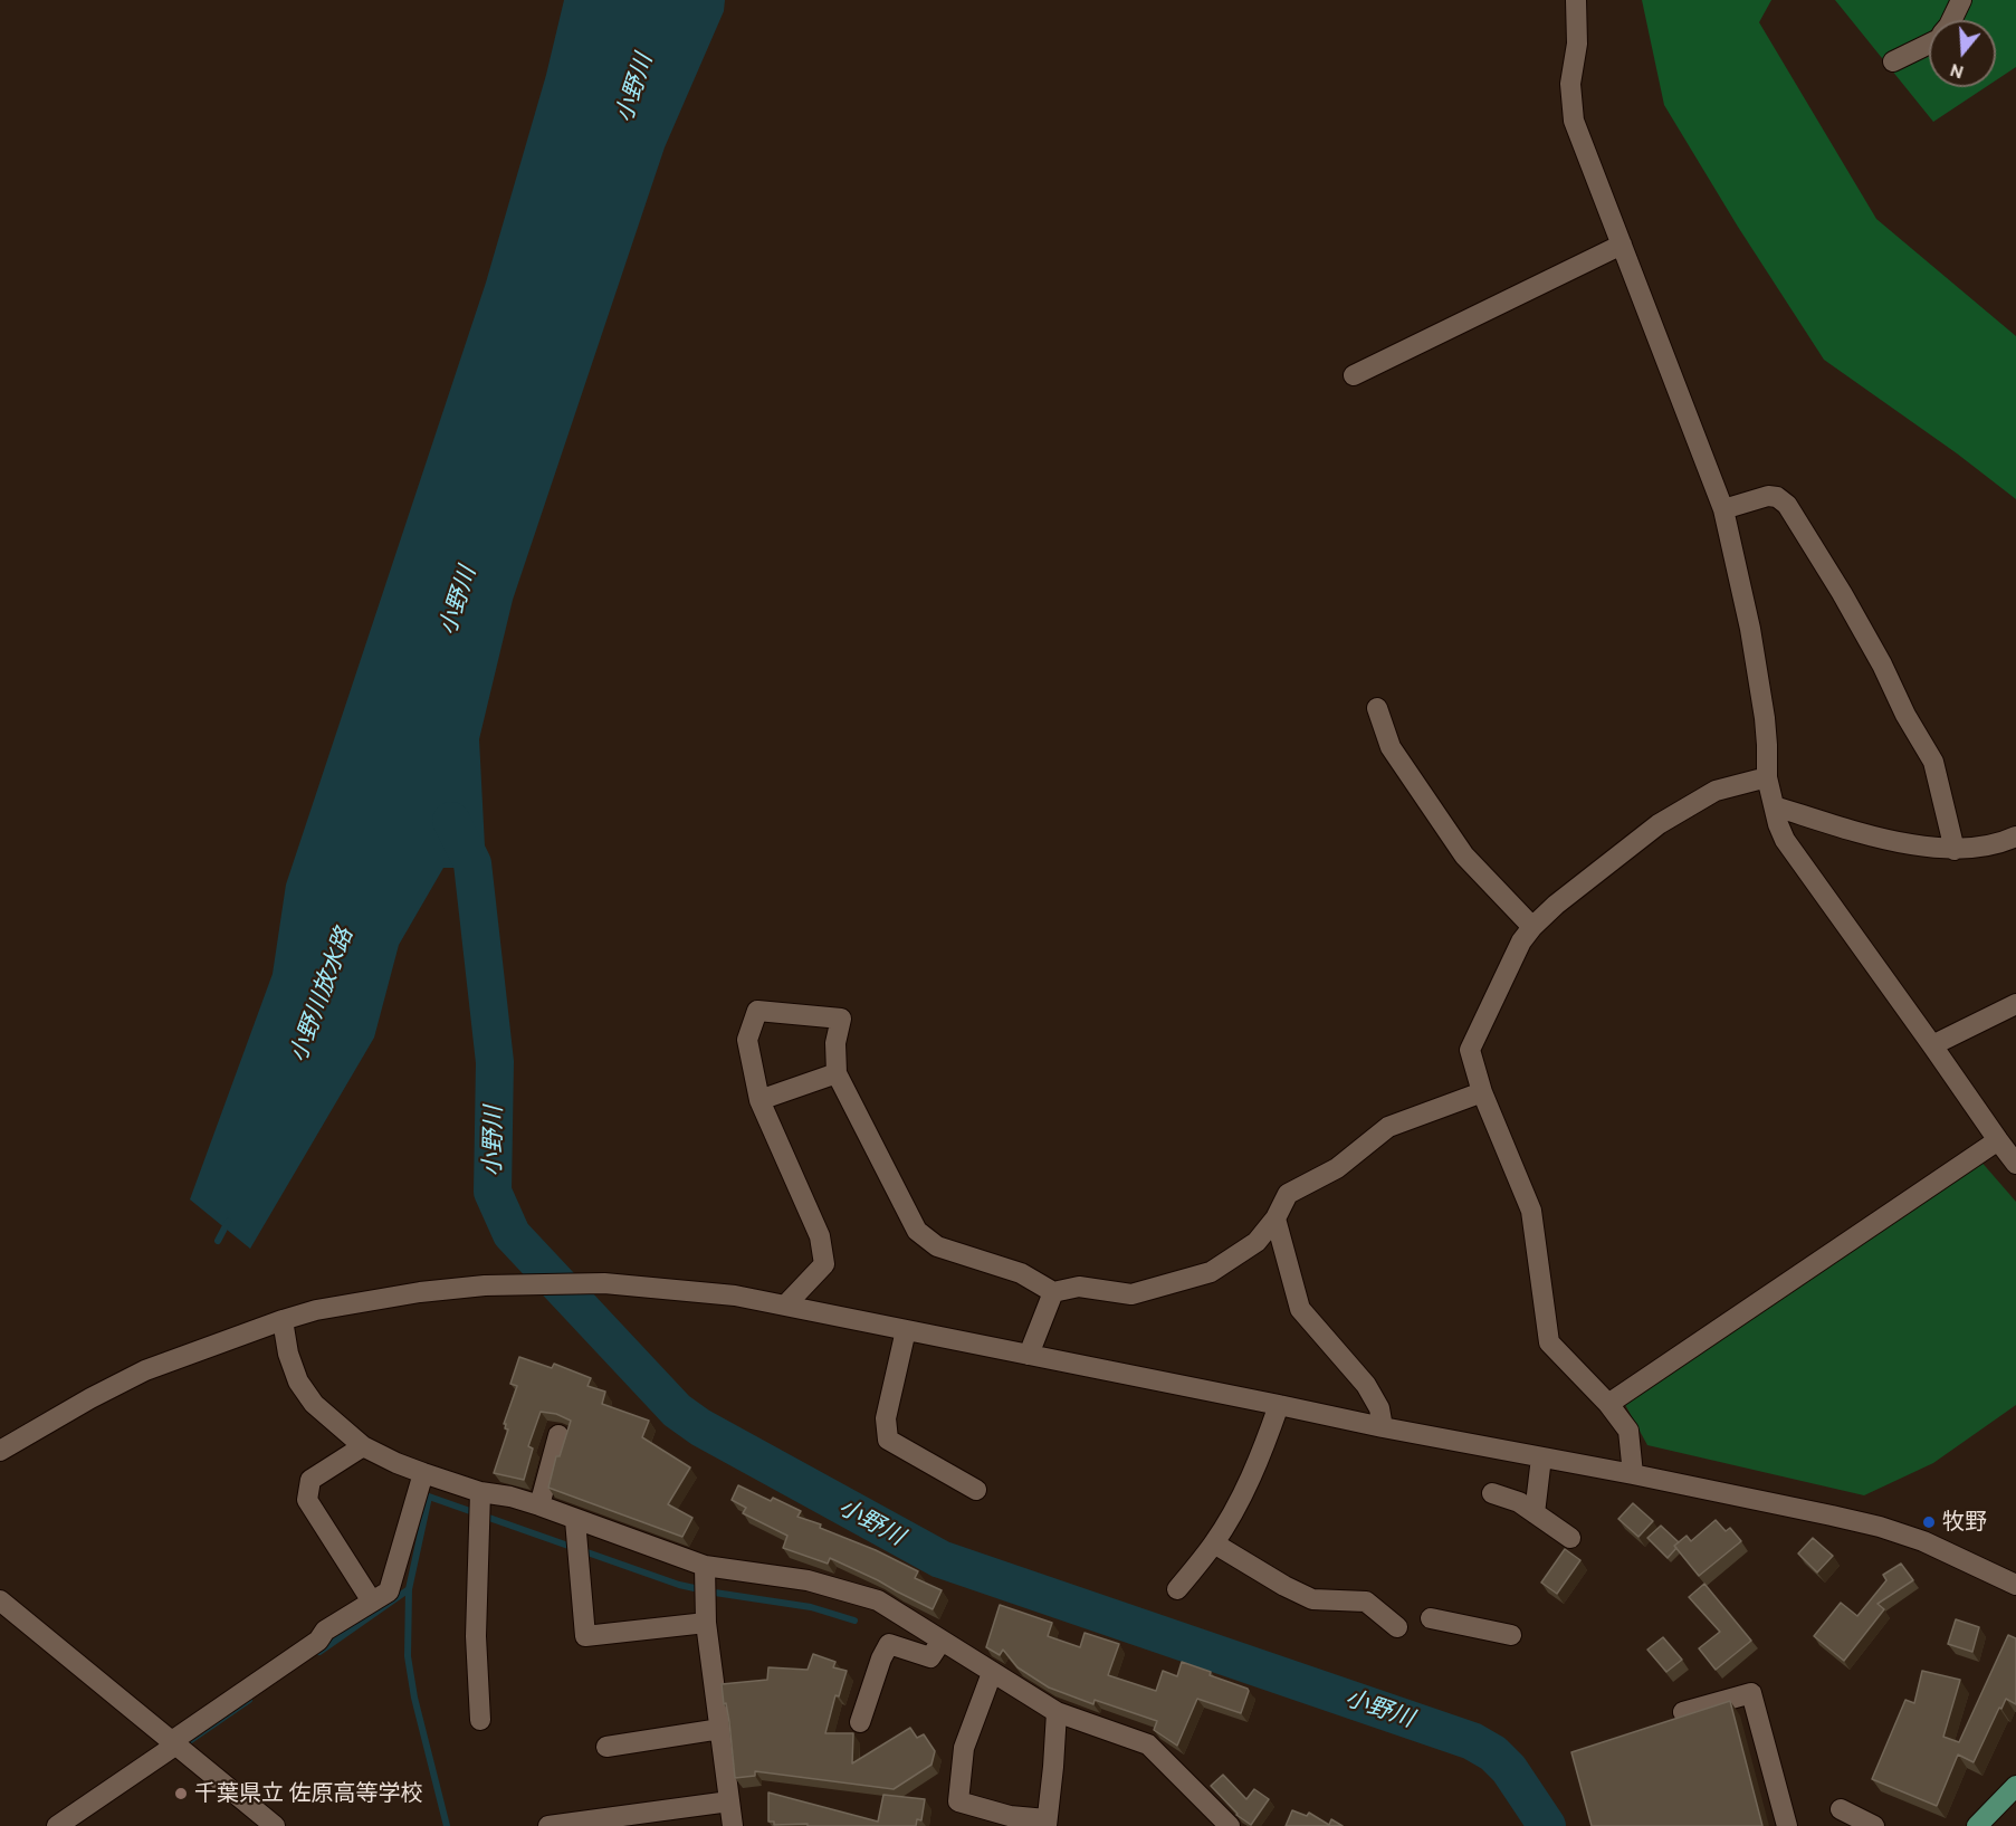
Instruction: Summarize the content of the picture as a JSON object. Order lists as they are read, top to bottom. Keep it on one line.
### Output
{"water":["小野川","小野川放水路"],"places":["牧野","千葉県立 佐原高等学校"],"north":"bottom"}
